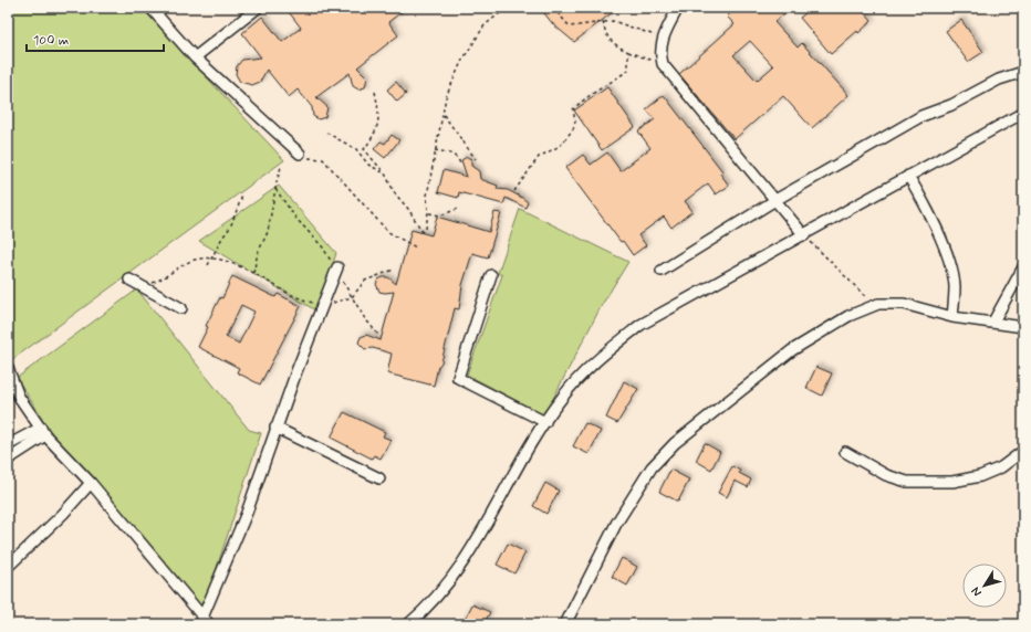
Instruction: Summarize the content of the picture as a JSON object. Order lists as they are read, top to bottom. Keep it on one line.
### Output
{"scale_bar":"100 m","north":"bottom left"}
